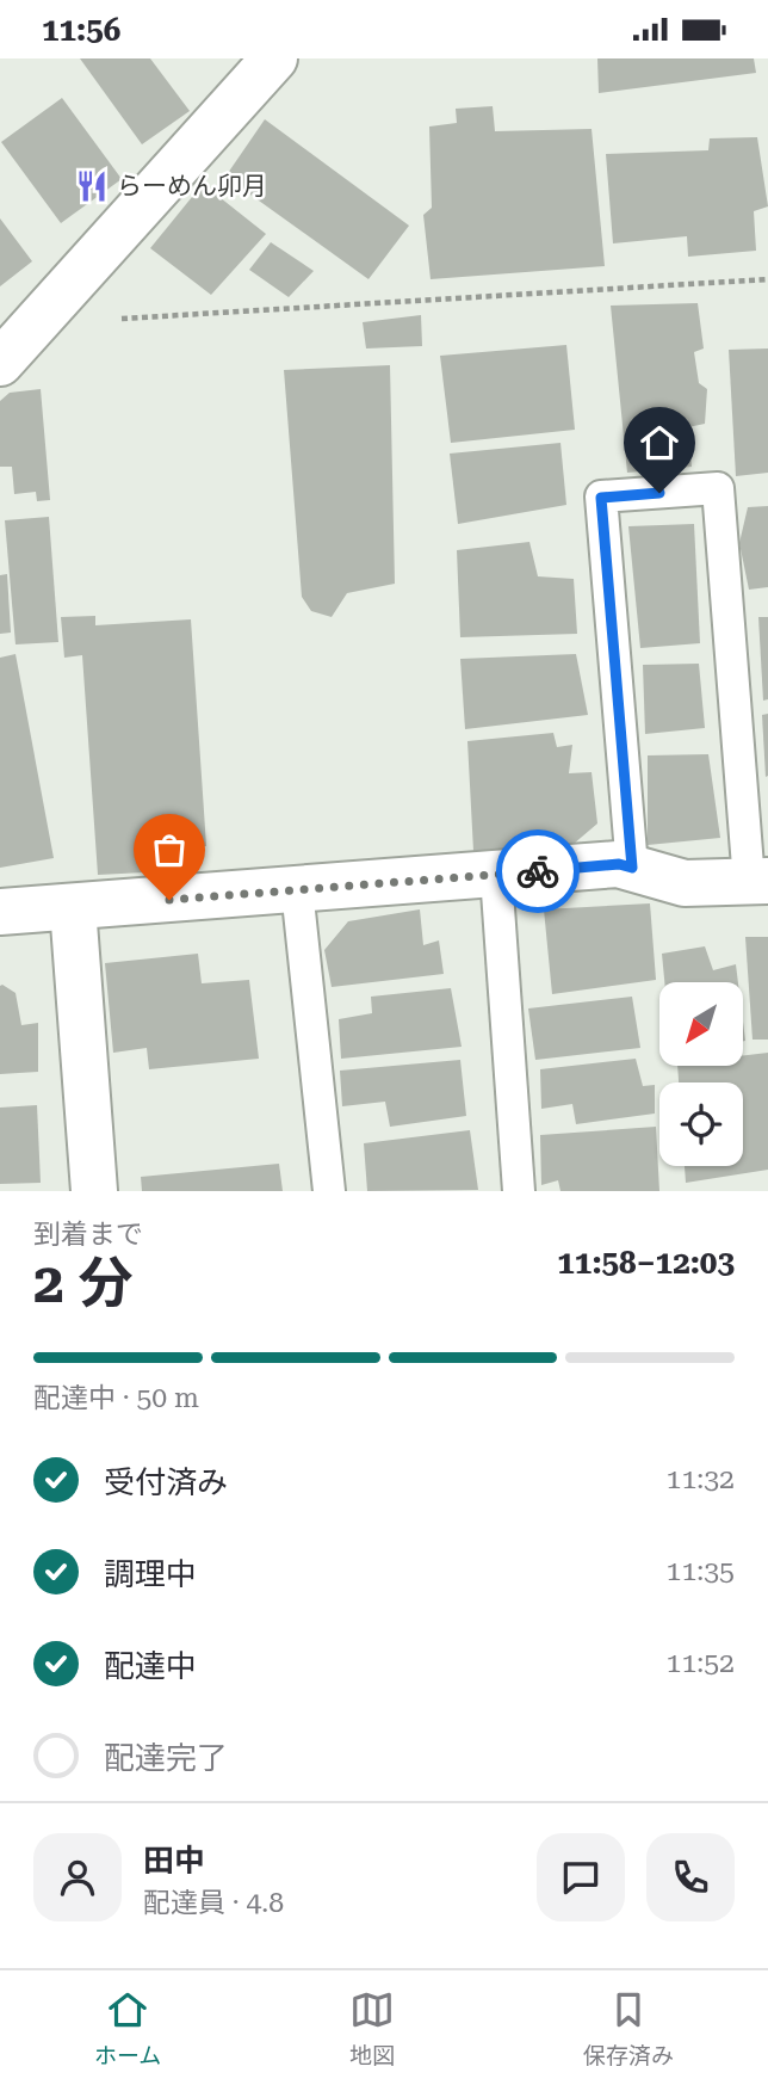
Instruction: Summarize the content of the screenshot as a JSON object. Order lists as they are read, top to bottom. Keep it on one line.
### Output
{"places":{"restaurant":["らーめん卯月"]},"north":"bottom left","page":{"status":"11:56","heading":["2 分","到着まで","11:58–12:03"],"panel":["田中","配達員 · 4.8"],"bar":"配達中 · 50 m","list":[["受付済み","11:32"],["調理中","11:35"],["配達中","11:52"],"配達完了"],"tabs":["ホーム","地図","保存済み"]}}
